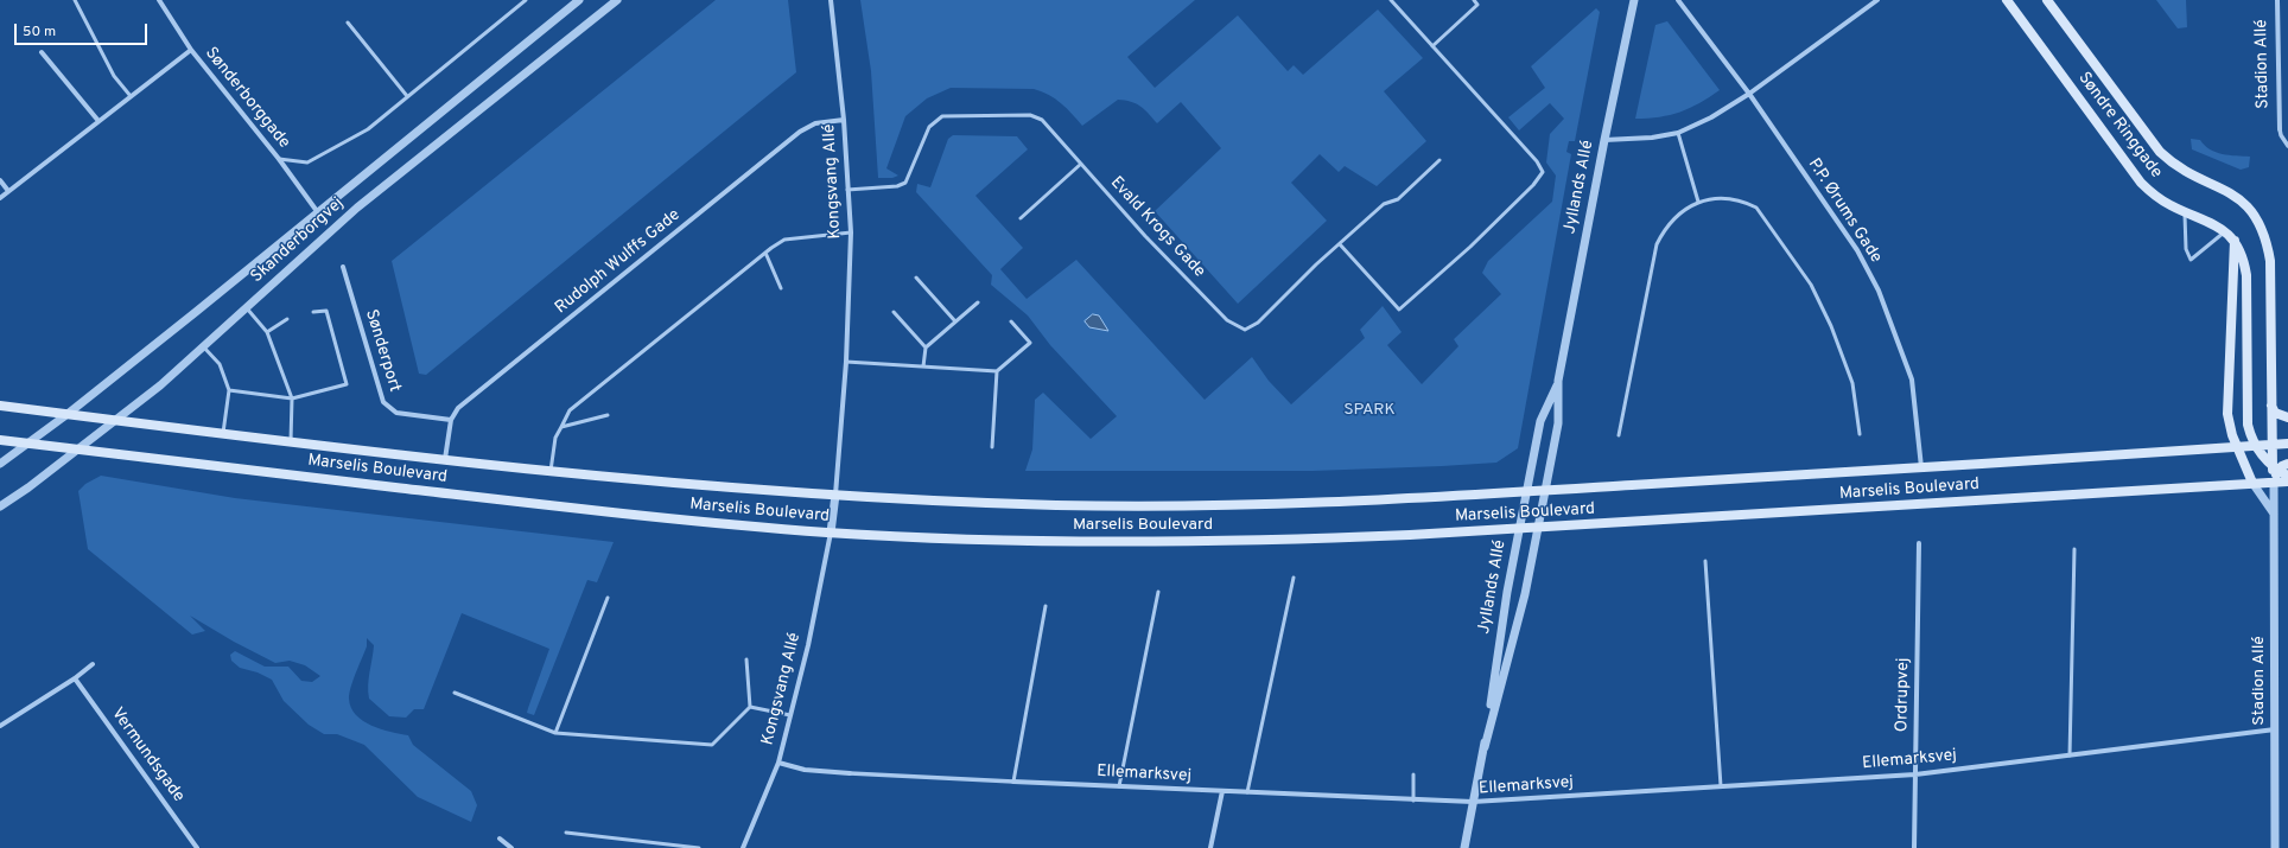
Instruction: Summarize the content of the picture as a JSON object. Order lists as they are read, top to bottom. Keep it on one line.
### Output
{"streets":{"main road":["Stadion Allé","Søndre Ringgade","Marselis Boulevard"],"street":["Sønderborggade","Kongsvang Allé","Jyllands Allé","P.P. Ørums Gade","Skanderborgvej","Rudolph Wulffs Gade","Sønderport","Ordrupvej","Vermundsgade","Ellemarksvej"],"lane":["Evald Krogs Gade"]},"crossings":[["Stadion Allé","Søndre Ringgade"],["Stadion Allé","Marselis Boulevard"],["Stadion Allé","Ellemarksvej"],["Sønderborggade","Skanderborgvej"],["Søndre Ringgade","Marselis Boulevard"],["Kongsvang Allé","Evald Krogs Gade"],["Kongsvang Allé","Rudolph Wulffs Gade"],["Kongsvang Allé","Marselis Boulevard"],["Kongsvang Allé","Ellemarksvej"],["Jyllands Allé","Marselis Boulevard"],["Jyllands Allé","Ellemarksvej"],["P.P. Ørums Gade","Marselis Boulevard"],["Skanderborgvej","Marselis Boulevard"],["Rudolph Wulffs Gade","Sønderport"],["Ordrupvej","Ellemarksvej"]],"parks":["SPARK"],"scale_bar":"50 m"}
